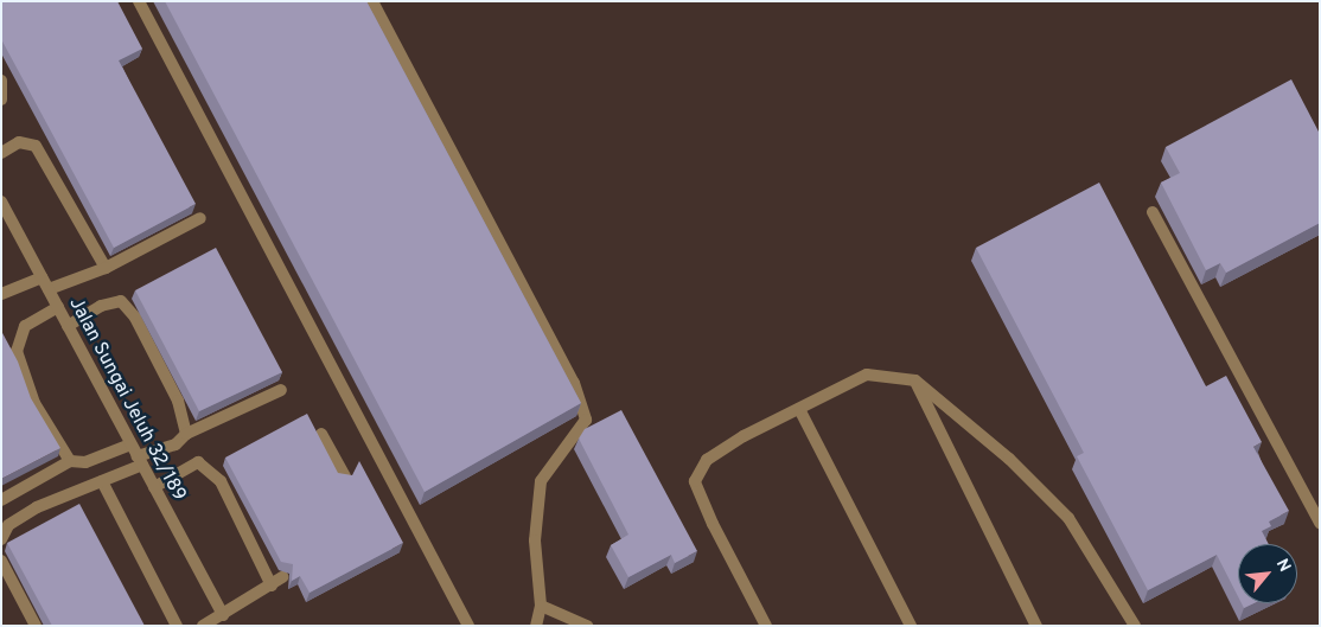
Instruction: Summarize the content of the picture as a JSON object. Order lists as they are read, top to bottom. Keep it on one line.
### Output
{"streets":{"street":["Jalan Sungai Jeluh 32/189"]},"north":"top right"}
